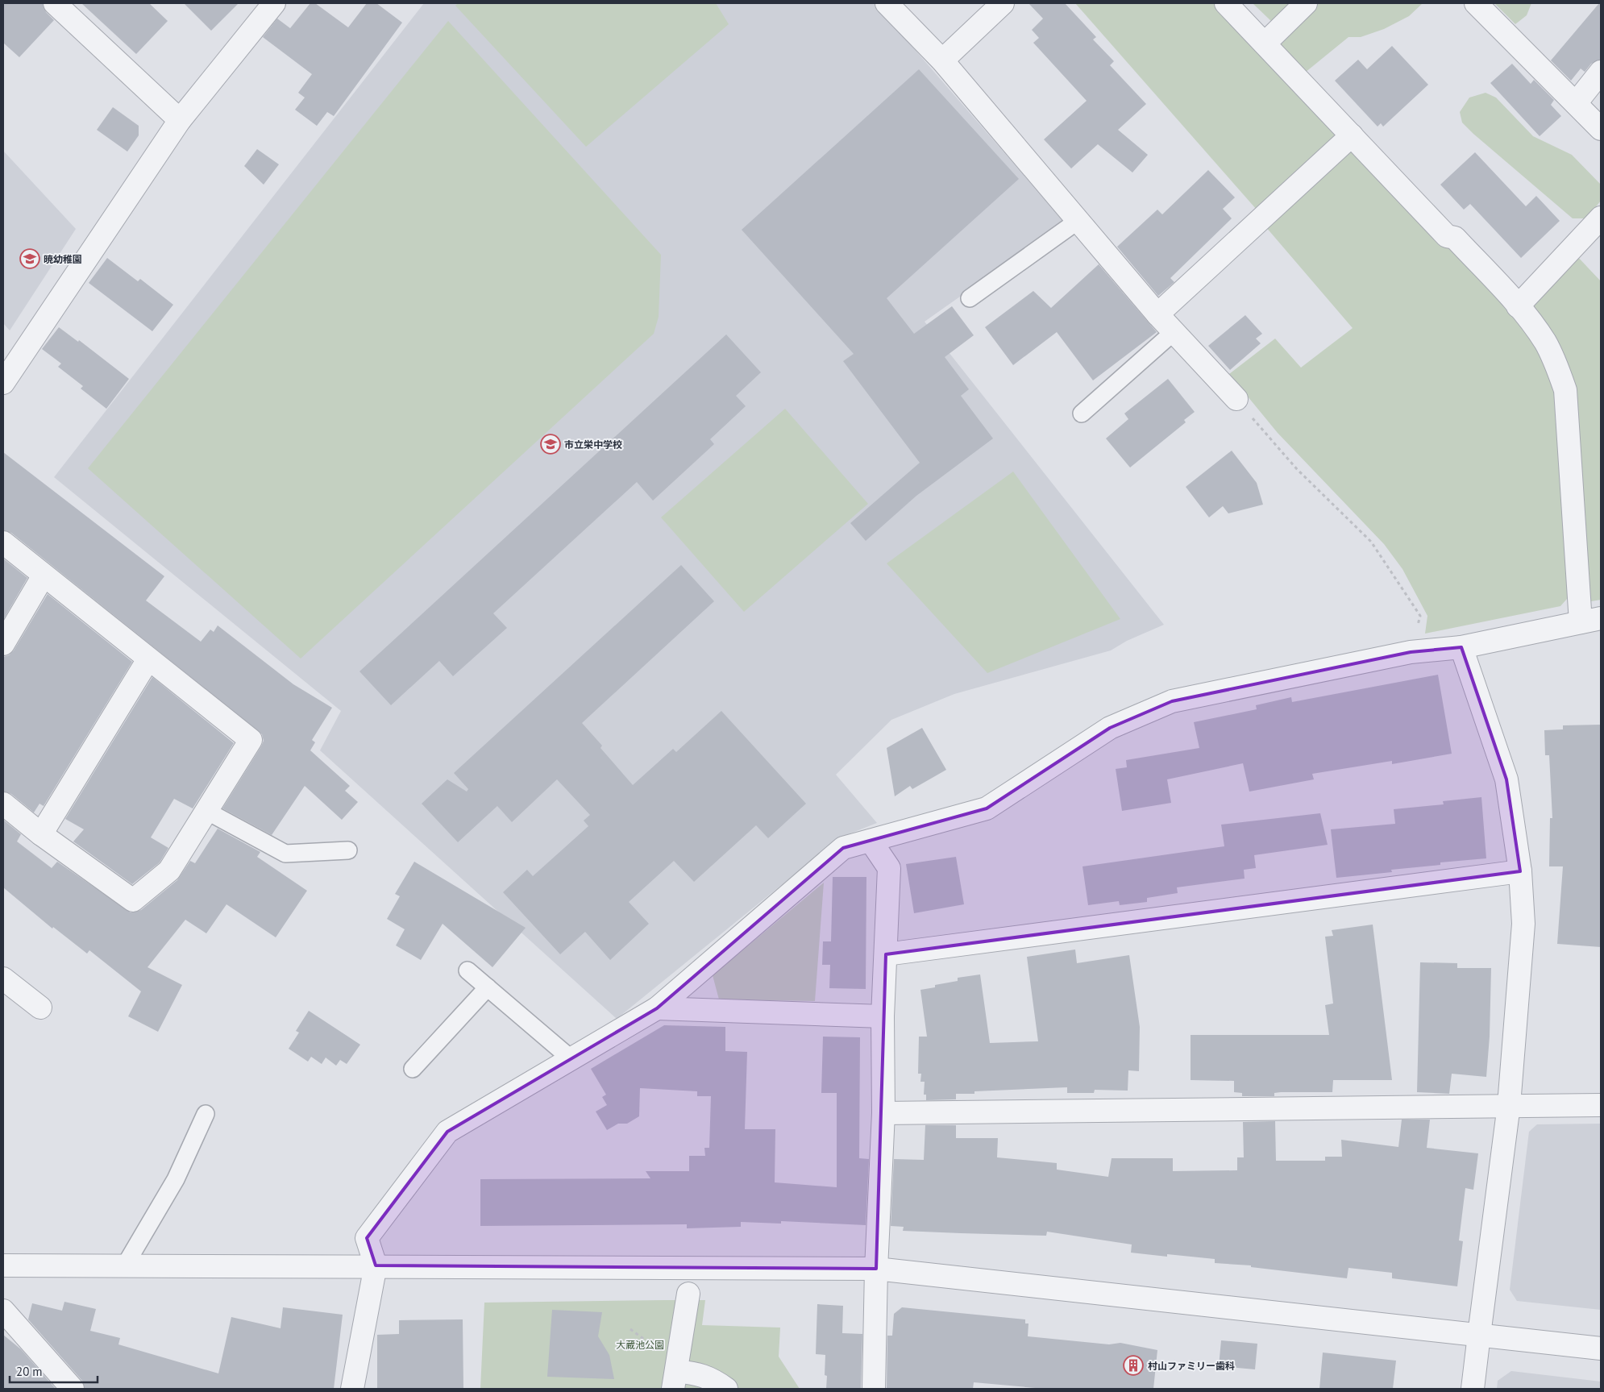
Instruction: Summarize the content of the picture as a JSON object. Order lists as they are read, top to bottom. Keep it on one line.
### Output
{"parks":["大蔵池公園"],"places":{"school or university":["暁幼稚園","市立栄中学校"],"building":["村山ファミリー歯科"]},"scale_bar":"20 m"}
